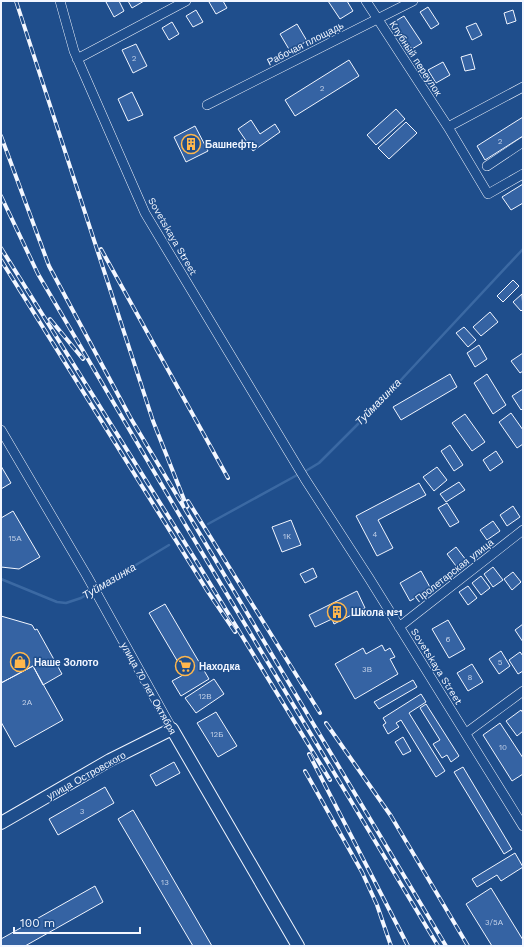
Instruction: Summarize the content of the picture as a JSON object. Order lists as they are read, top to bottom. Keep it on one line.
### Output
{"streets":{"main road":["улица 70 лет Октября","улица Островского"],"street":["Рабочая площадь","Клубный переулок","Sovetskaya Street","Пролетарская улица"]},"crossings":[["Рабочая площадь","Клубный переулок"],["Sovetskaya Street","Пролетарская улица"],["улица 70 лет Октября","улица Островского"]],"water":["Туймазинка"],"places":{"building":["Башнефть","Школа №1"],"shop":["Наше Золото"],"supermarket":["Находка"]},"house_numbers":["2","2","2","4","1К","15А","6","5","3В","8","12В","2А","12Б","10","3","13","3/5А"],"scale_bar":"100 m"}
